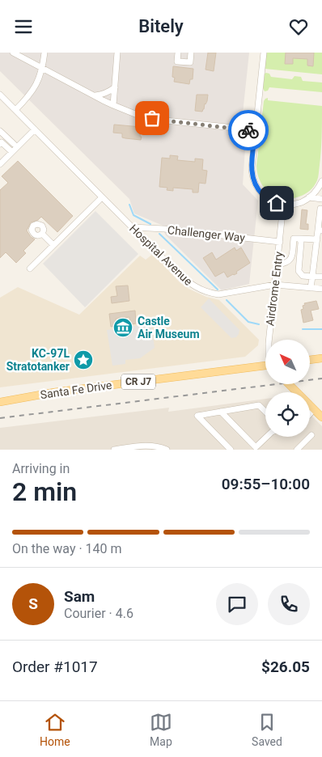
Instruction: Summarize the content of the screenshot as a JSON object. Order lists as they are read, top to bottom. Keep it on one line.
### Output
{"streets":{"main road":["CR J7","Santa Fe Drive"],"street":["Challenger Way","Hospital Avenue","Airdrome Entry"]},"crossings":[["Challenger Way","Hospital Avenue"],["Challenger Way","Airdrome Entry"],["Hospital Avenue","Airdrome Entry"]],"places":{"museum":["Castle Air Museum"],"place":["KC-97L Stratotanker"]},"north":"top left","page":{"header":"Bitely","heading":["2 min","Arriving in","09:55–10:00"],"panel":["Sam","Courier · 4.6","Order #1017","$26.05"],"bar":"On the way · 140 m","round":"S","tabs":["Home","Map","Saved"]}}
